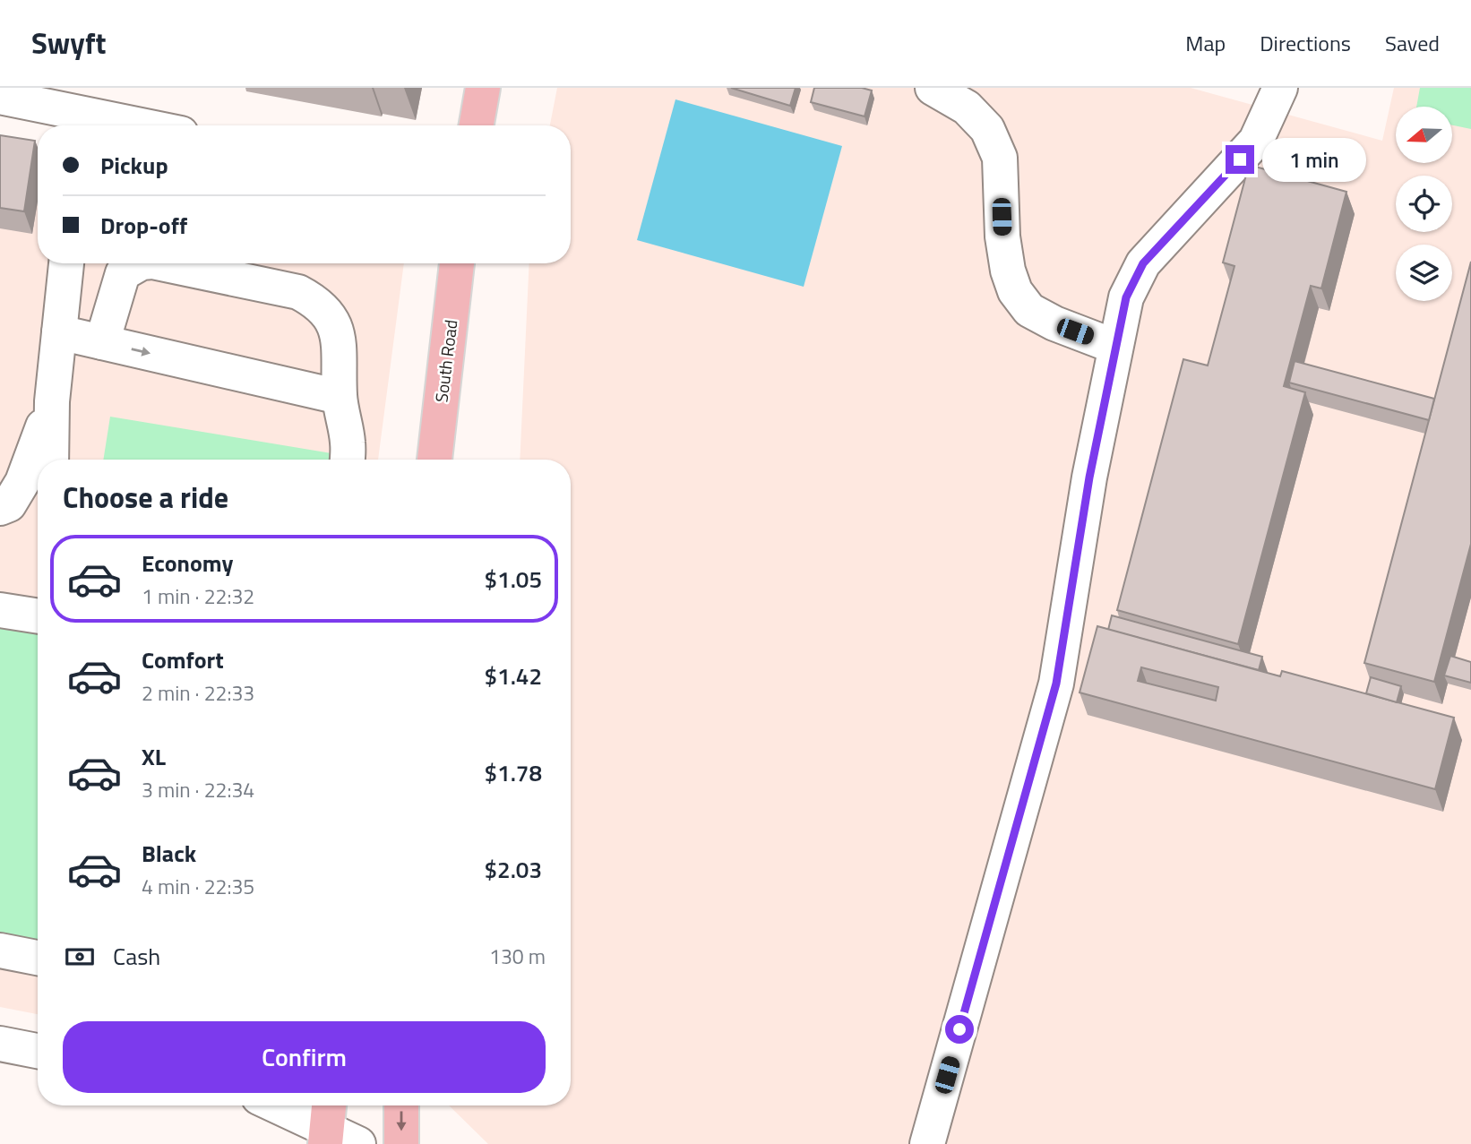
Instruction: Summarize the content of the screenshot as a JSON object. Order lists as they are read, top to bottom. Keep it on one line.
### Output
{"streets":{"main road":["South Road"]},"north":"left","page":{"header":"Swyft","nav":["Map","Directions","Saved"],"banner":["Pickup","Drop-off"],"bubble":"1 min","heading":"Choose a ride","list":[{"name":"Economy","note":"1 min · 22:32","value":"$1.05"},{"name":"Comfort","note":"2 min · 22:33","value":"$1.42"},{"name":"XL","note":"3 min · 22:34","value":"$1.78"},{"name":"Black","note":"4 min · 22:35","value":"$2.03"}],"pay":["Cash","130 m"],"buttons":"Confirm"}}
